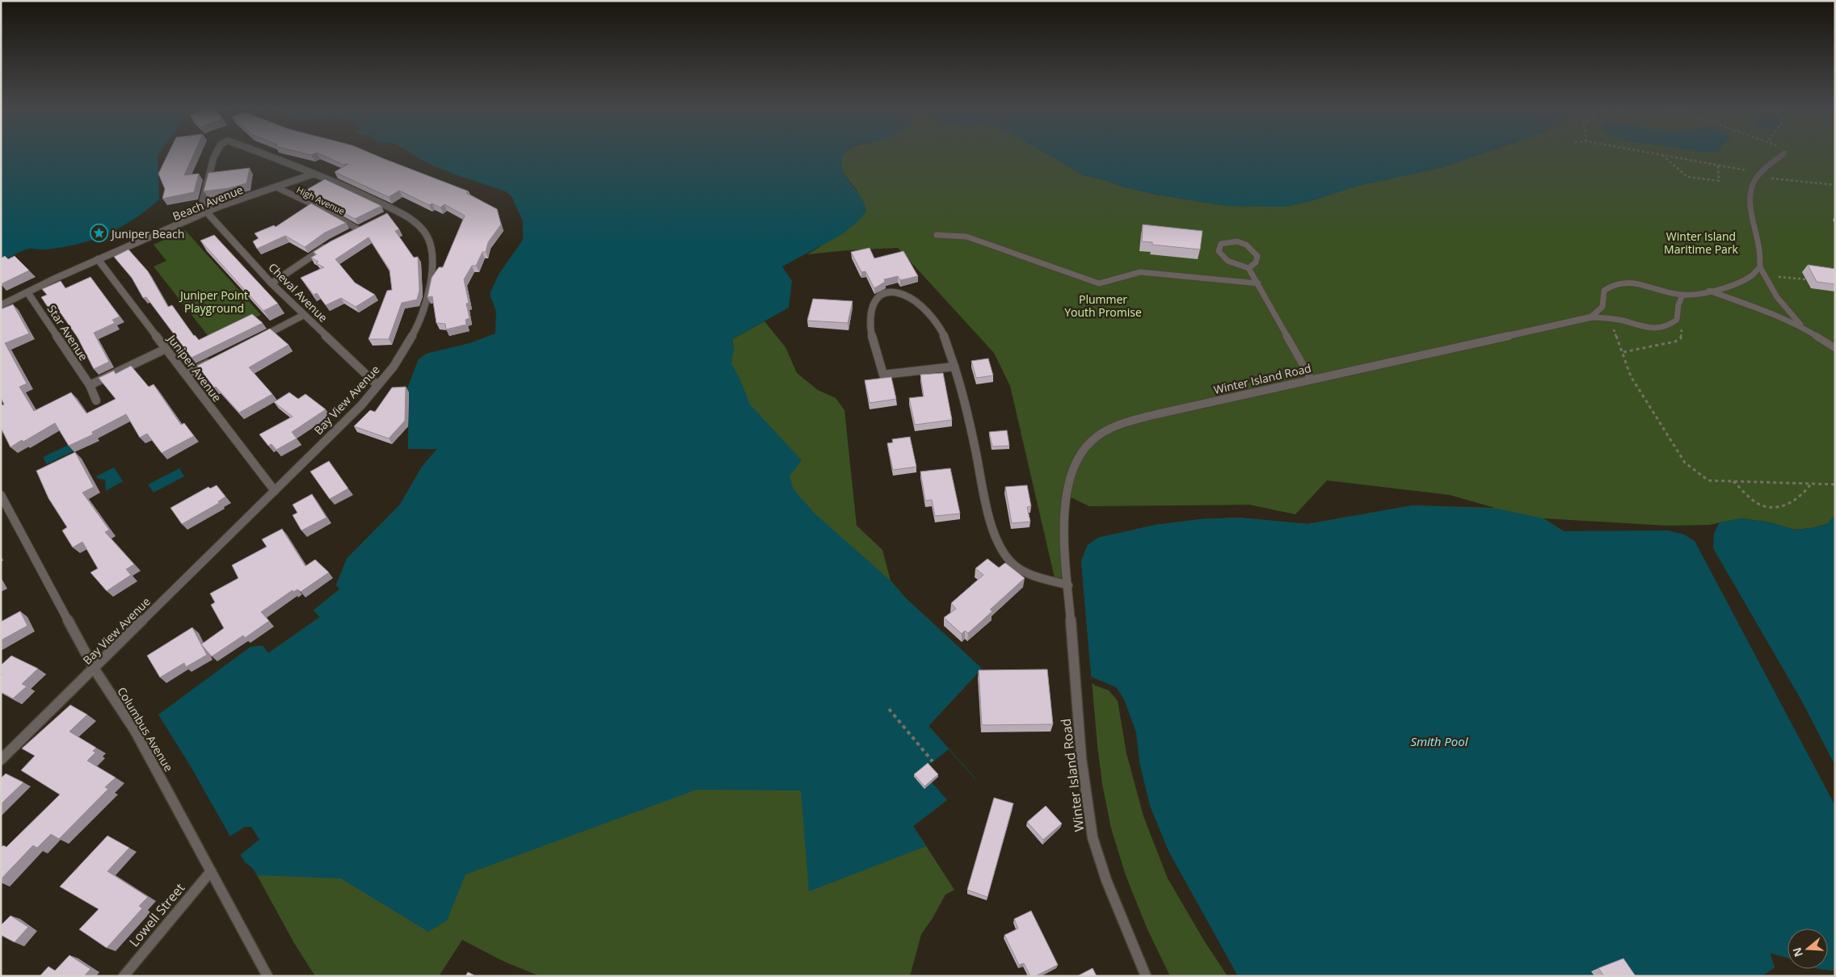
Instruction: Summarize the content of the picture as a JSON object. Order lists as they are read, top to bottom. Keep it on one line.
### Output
{"streets":{"street":["Beach Avenue","Cheval Avenue","Star Avenue","Juniper Avenue","Winter Island Road","Bay View Avenue","Columbus Avenue","Lowell Street"],"lane":["High Avenue"]},"crossings":[["High Avenue","Beach Avenue"],["Beach Avenue","Cheval Avenue"],["Beach Avenue","Star Avenue"],["Beach Avenue","Juniper Avenue"],["Beach Avenue","Bay View Avenue"],["Cheval Avenue","Bay View Avenue"],["Juniper Avenue","Bay View Avenue"],["Bay View Avenue","Columbus Avenue"],["Columbus Avenue","Lowell Street"]],"water":["Smith Pool"],"parks":["Winter Island Maritime Park","Juniper Point Playground","Plummer Youth Promise"],"places":{"place":["Juniper Beach"]},"north":"left"}
